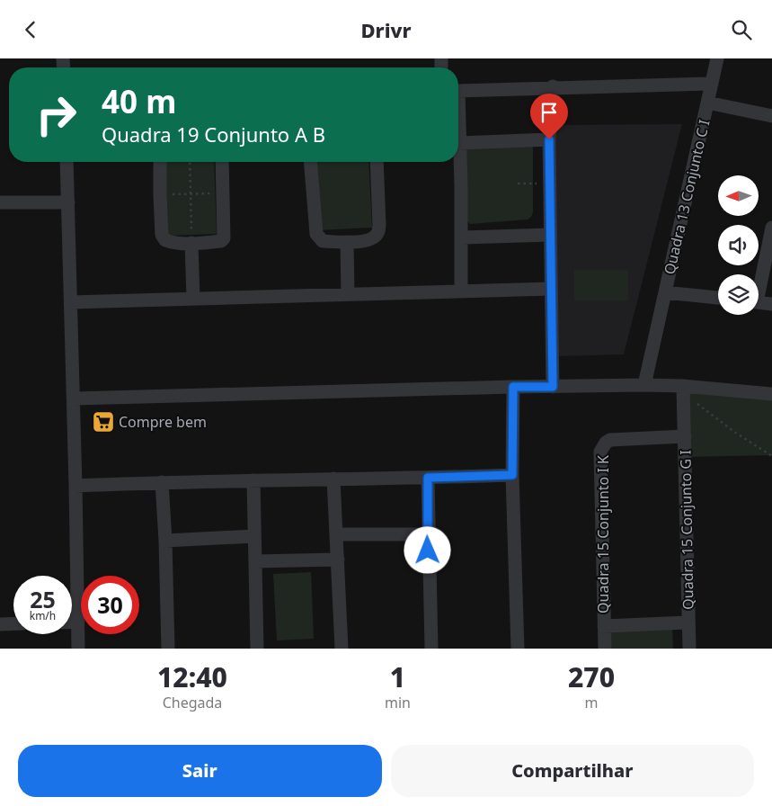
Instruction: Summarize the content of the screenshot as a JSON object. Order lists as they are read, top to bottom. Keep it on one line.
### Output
{"streets":{"street":["Quadra 13 Conjunto C I","Quadra 15 Conjunto G I","Quadra 15 Conjunto I K"]},"crossings":[["Quadra 15 Conjunto G I","Quadra 15 Conjunto I K"]],"places":{"supermarket":["Compre bem"]},"north":"left","page":{"header":"Drivr","turn":["40 m","Quadra 19 Conjunto A B"],"speed":"25 km/h","limit":"30","eta":["12:40","Chegada","1","min","270","m"],"buttons":["Sair","Compartilhar"]}}
